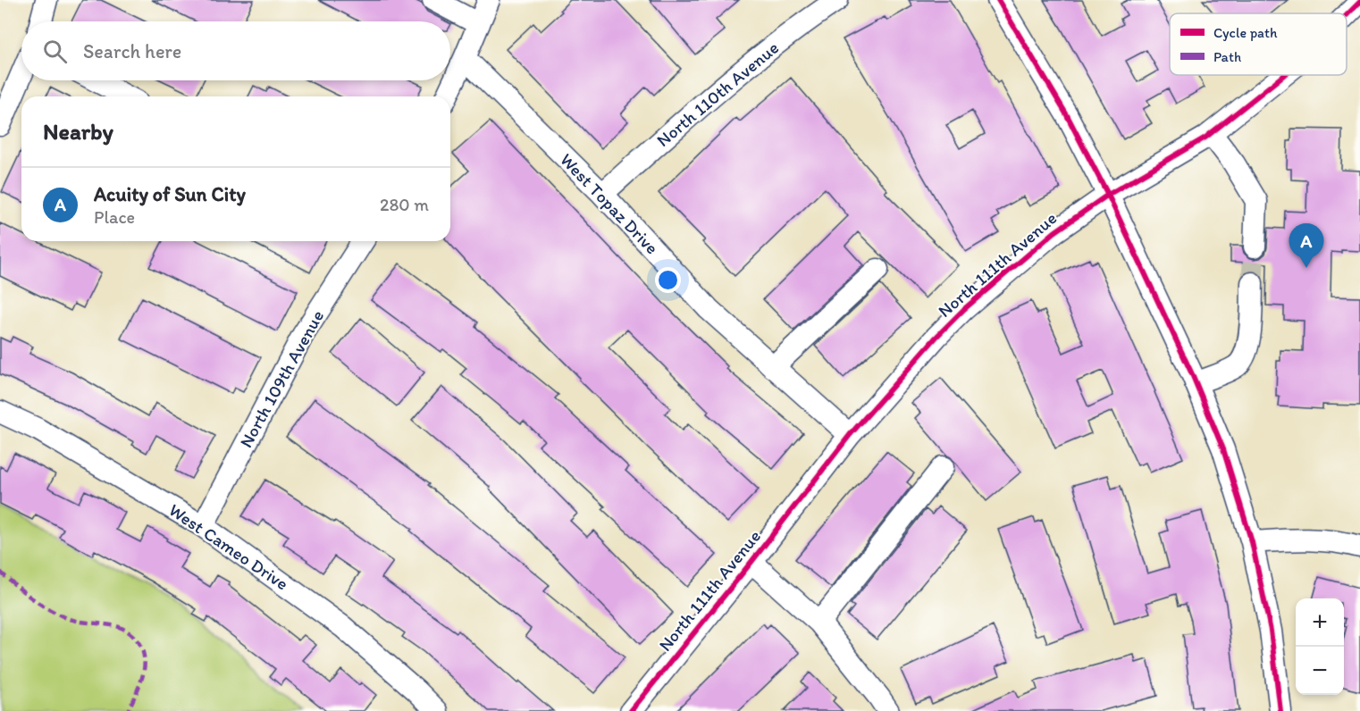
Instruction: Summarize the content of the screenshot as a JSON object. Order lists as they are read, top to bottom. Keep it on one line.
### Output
{"streets":{"street":["North 110th Avenue","West Topaz Drive","North 111th Avenue","North 109th Avenue","West Cameo Drive"]},"crossings":[["North 110th Avenue","West Topaz Drive"],["West Topaz Drive","North 111th Avenue"],["North 109th Avenue","West Cameo Drive"]],"legend":["Cycle path","Path"],"page":{"search":"Search here","heading":"Nearby","list":[{"mark":"A","name":"Acuity of Sun City","note":"Place","value":"280 m"}],"pins":"A","map_buttons":["+","−"]}}
